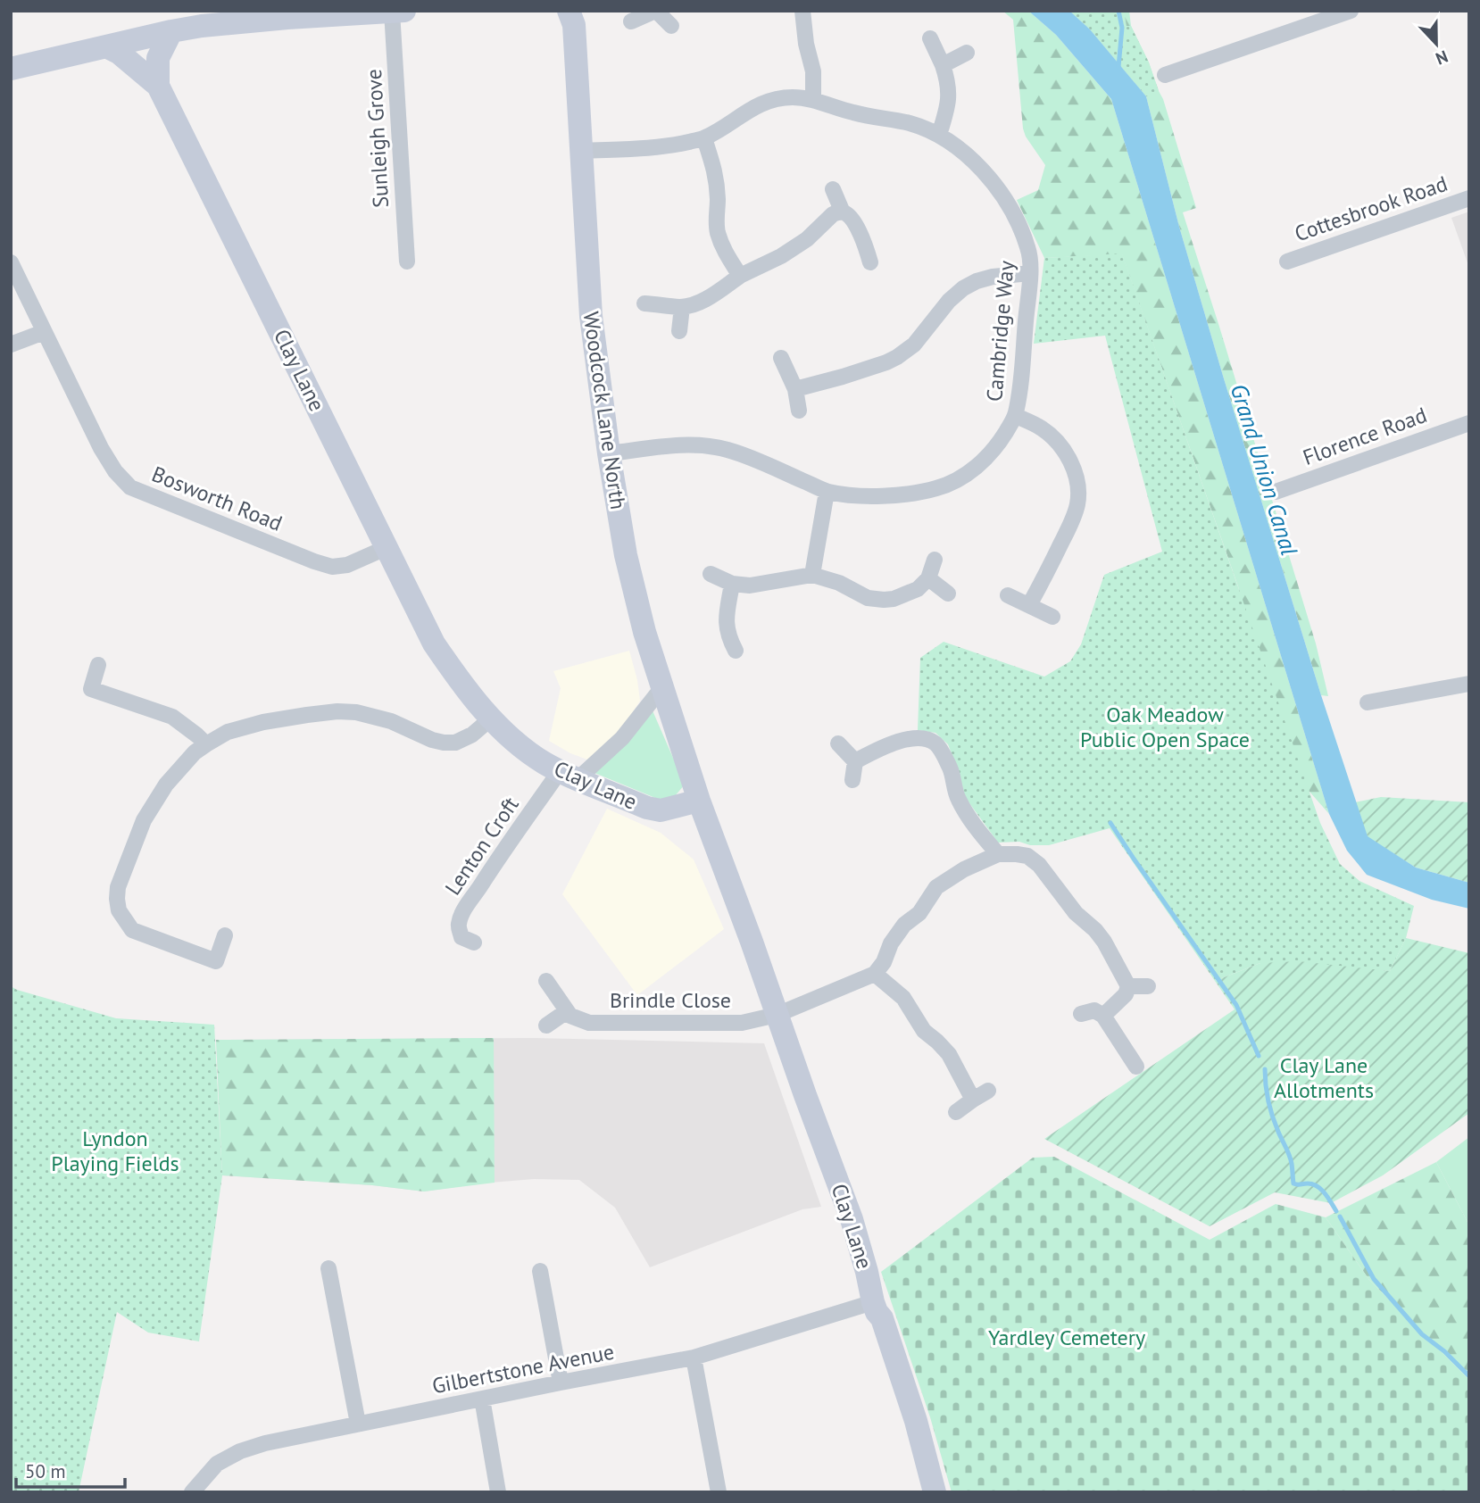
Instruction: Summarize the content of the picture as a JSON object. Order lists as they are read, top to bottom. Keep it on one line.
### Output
{"streets":{"street":["Sunleigh Grove","Cottesbrook Road","Cambridge Way","Clay Lane","Woodcock Lane North","Florence Road","Bosworth Road","Lenton Croft","Brindle Close","Gilbertstone Avenue"]},"crossings":[["Cambridge Way","Woodcock Lane North"],["Clay Lane","Woodcock Lane North"],["Clay Lane","Bosworth Road"],["Clay Lane","Lenton Croft"],["Clay Lane","Brindle Close"],["Clay Lane","Gilbertstone Avenue"]],"water":["Grand Union Canal"],"parks":["Oak Meadow Public Open Space","Clay Lane Allotments","Lyndon Playing Fields","Yardley Cemetery"],"scale_bar":"50 m","north":"bottom"}
